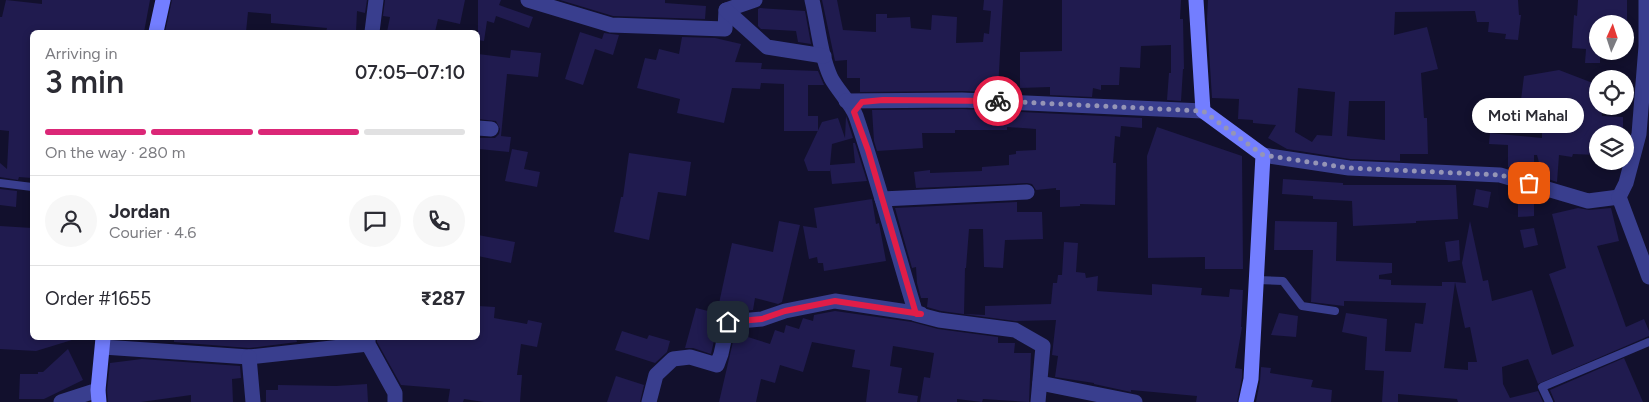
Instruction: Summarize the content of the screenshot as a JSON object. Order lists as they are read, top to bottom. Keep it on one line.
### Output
{"places":["Moti Mahal"],"north":"top","page":{"heading":["3 min","Arriving in","07:05–07:10"],"panel":["Jordan","Courier · 4.6","Order #1655","₹287"],"bubble":"Moti Mahal","bar":"On the way · 280 m"}}
